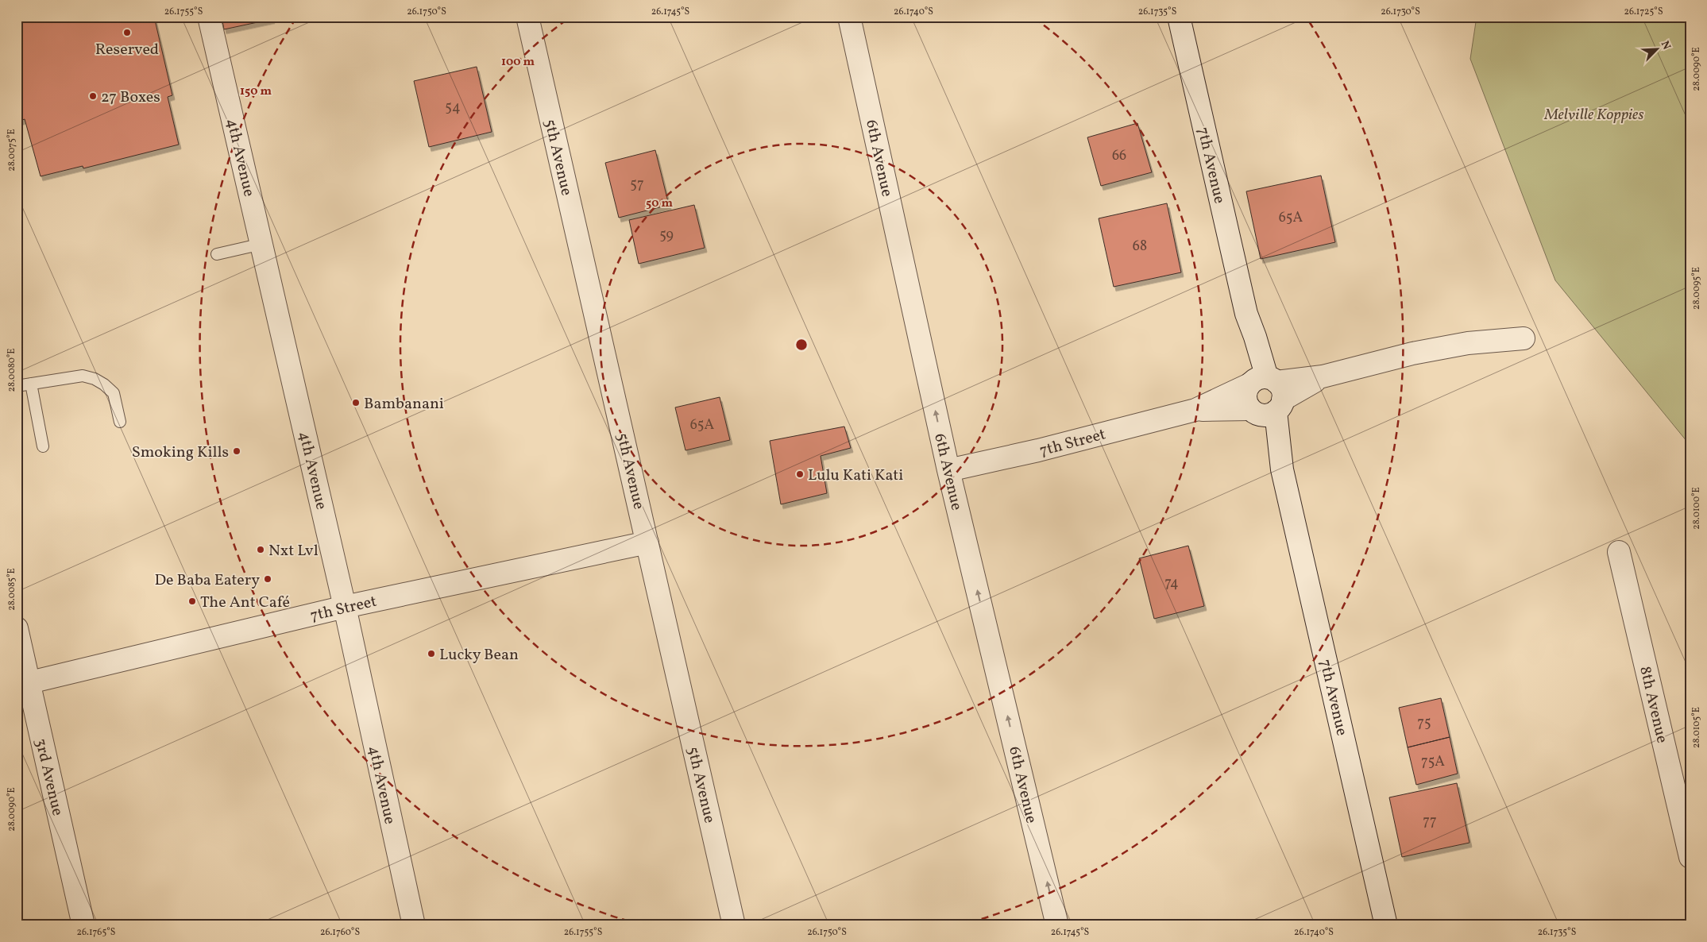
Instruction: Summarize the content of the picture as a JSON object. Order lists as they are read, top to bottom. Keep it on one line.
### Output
{"streets":{"street":["4th Avenue","5th Avenue","6th Avenue","7th Avenue","7th Street","8th Avenue","3rd Avenue"]},"crossings":[["4th Avenue","7th Street"],["5th Avenue","7th Street"],["6th Avenue","7th Street"],["7th Avenue","7th Street"],["7th Street","3rd Avenue"]],"one_way":["6th Avenue"],"parks":["Melville Koppies"],"places":["Reserved","27 Boxes","Bambanani","Smoking Kills","Lulu Kati Kati","Nxt Lvl","De Baba Eatery","The Ant Café","Lucky Bean"],"house_numbers":["54","66","57","65A","59","68","65A","74","75","75A","77"],"north":"top right","coordinates":["26.1755°S","26.1750°S","26.1745°S","26.1740°S","26.1735°S","26.1730°S","26.1725°S","28.0090°E","28.0075°E","28.0095°E","28.0080°E","28.0100°E","28.0085°E","28.0105°E","26.1765°S","26.1760°S"],"rings":["100 m","150 m","50 m"]}
